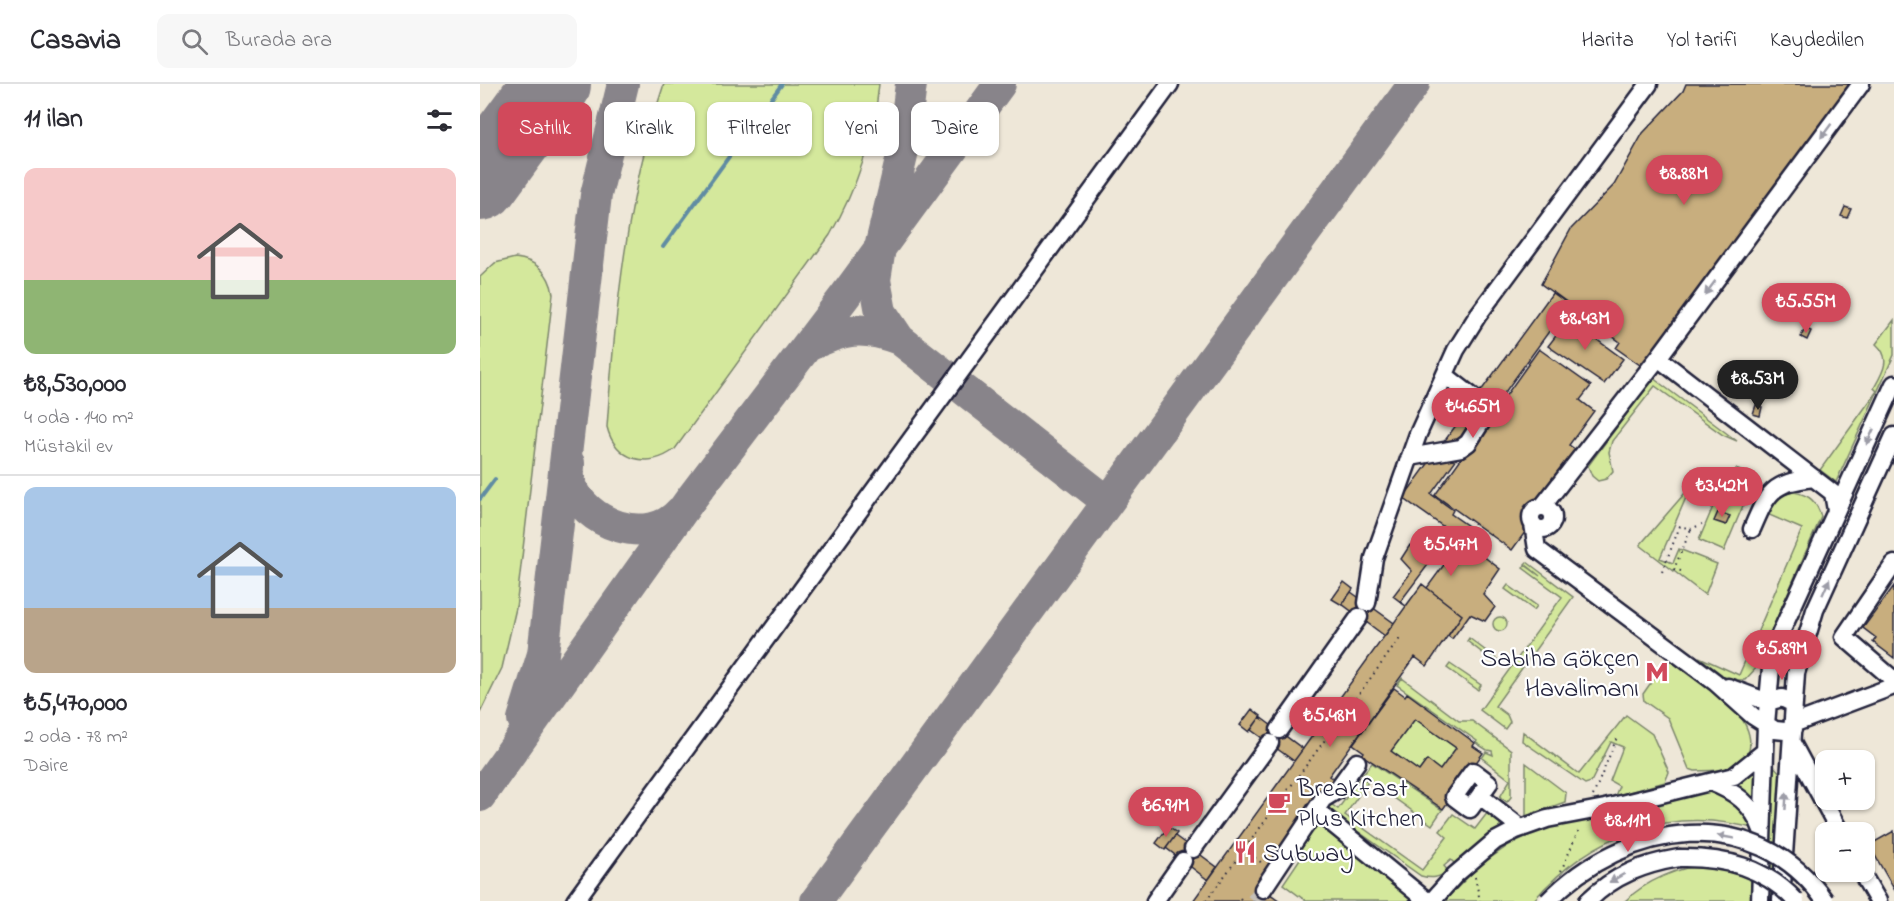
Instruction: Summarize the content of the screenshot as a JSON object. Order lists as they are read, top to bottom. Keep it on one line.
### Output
{"places":{"metro station":["Sabiha Gökçen Havalimanı"],"cafe":["Breakfast Plus Kitchen"],"restaurant":["Subway"]},"page":{"header":"Casavia","search":"Burada ara","nav":["Harita","Yol tarifi","Kaydedilen"],"heading":"11 ilan","chip":["Satılık","Kiralık","Filtreler","Yeni","Daire"],"price":["₺8.88M","₺5.55M","₺8.43M","₺8.53M","₺4.65M","₺3.42M","₺5.47M","₺5.89M","₺5.48M","₺6.91M","₺8.11M"],"list":[{"name":"₺8,530,000","note":"4 oda · 140 m² · Müstakil ev"},{"name":"₺5,470,000","note":"2 oda · 78 m² · Daire"}],"map_buttons":["+","−"]}}
